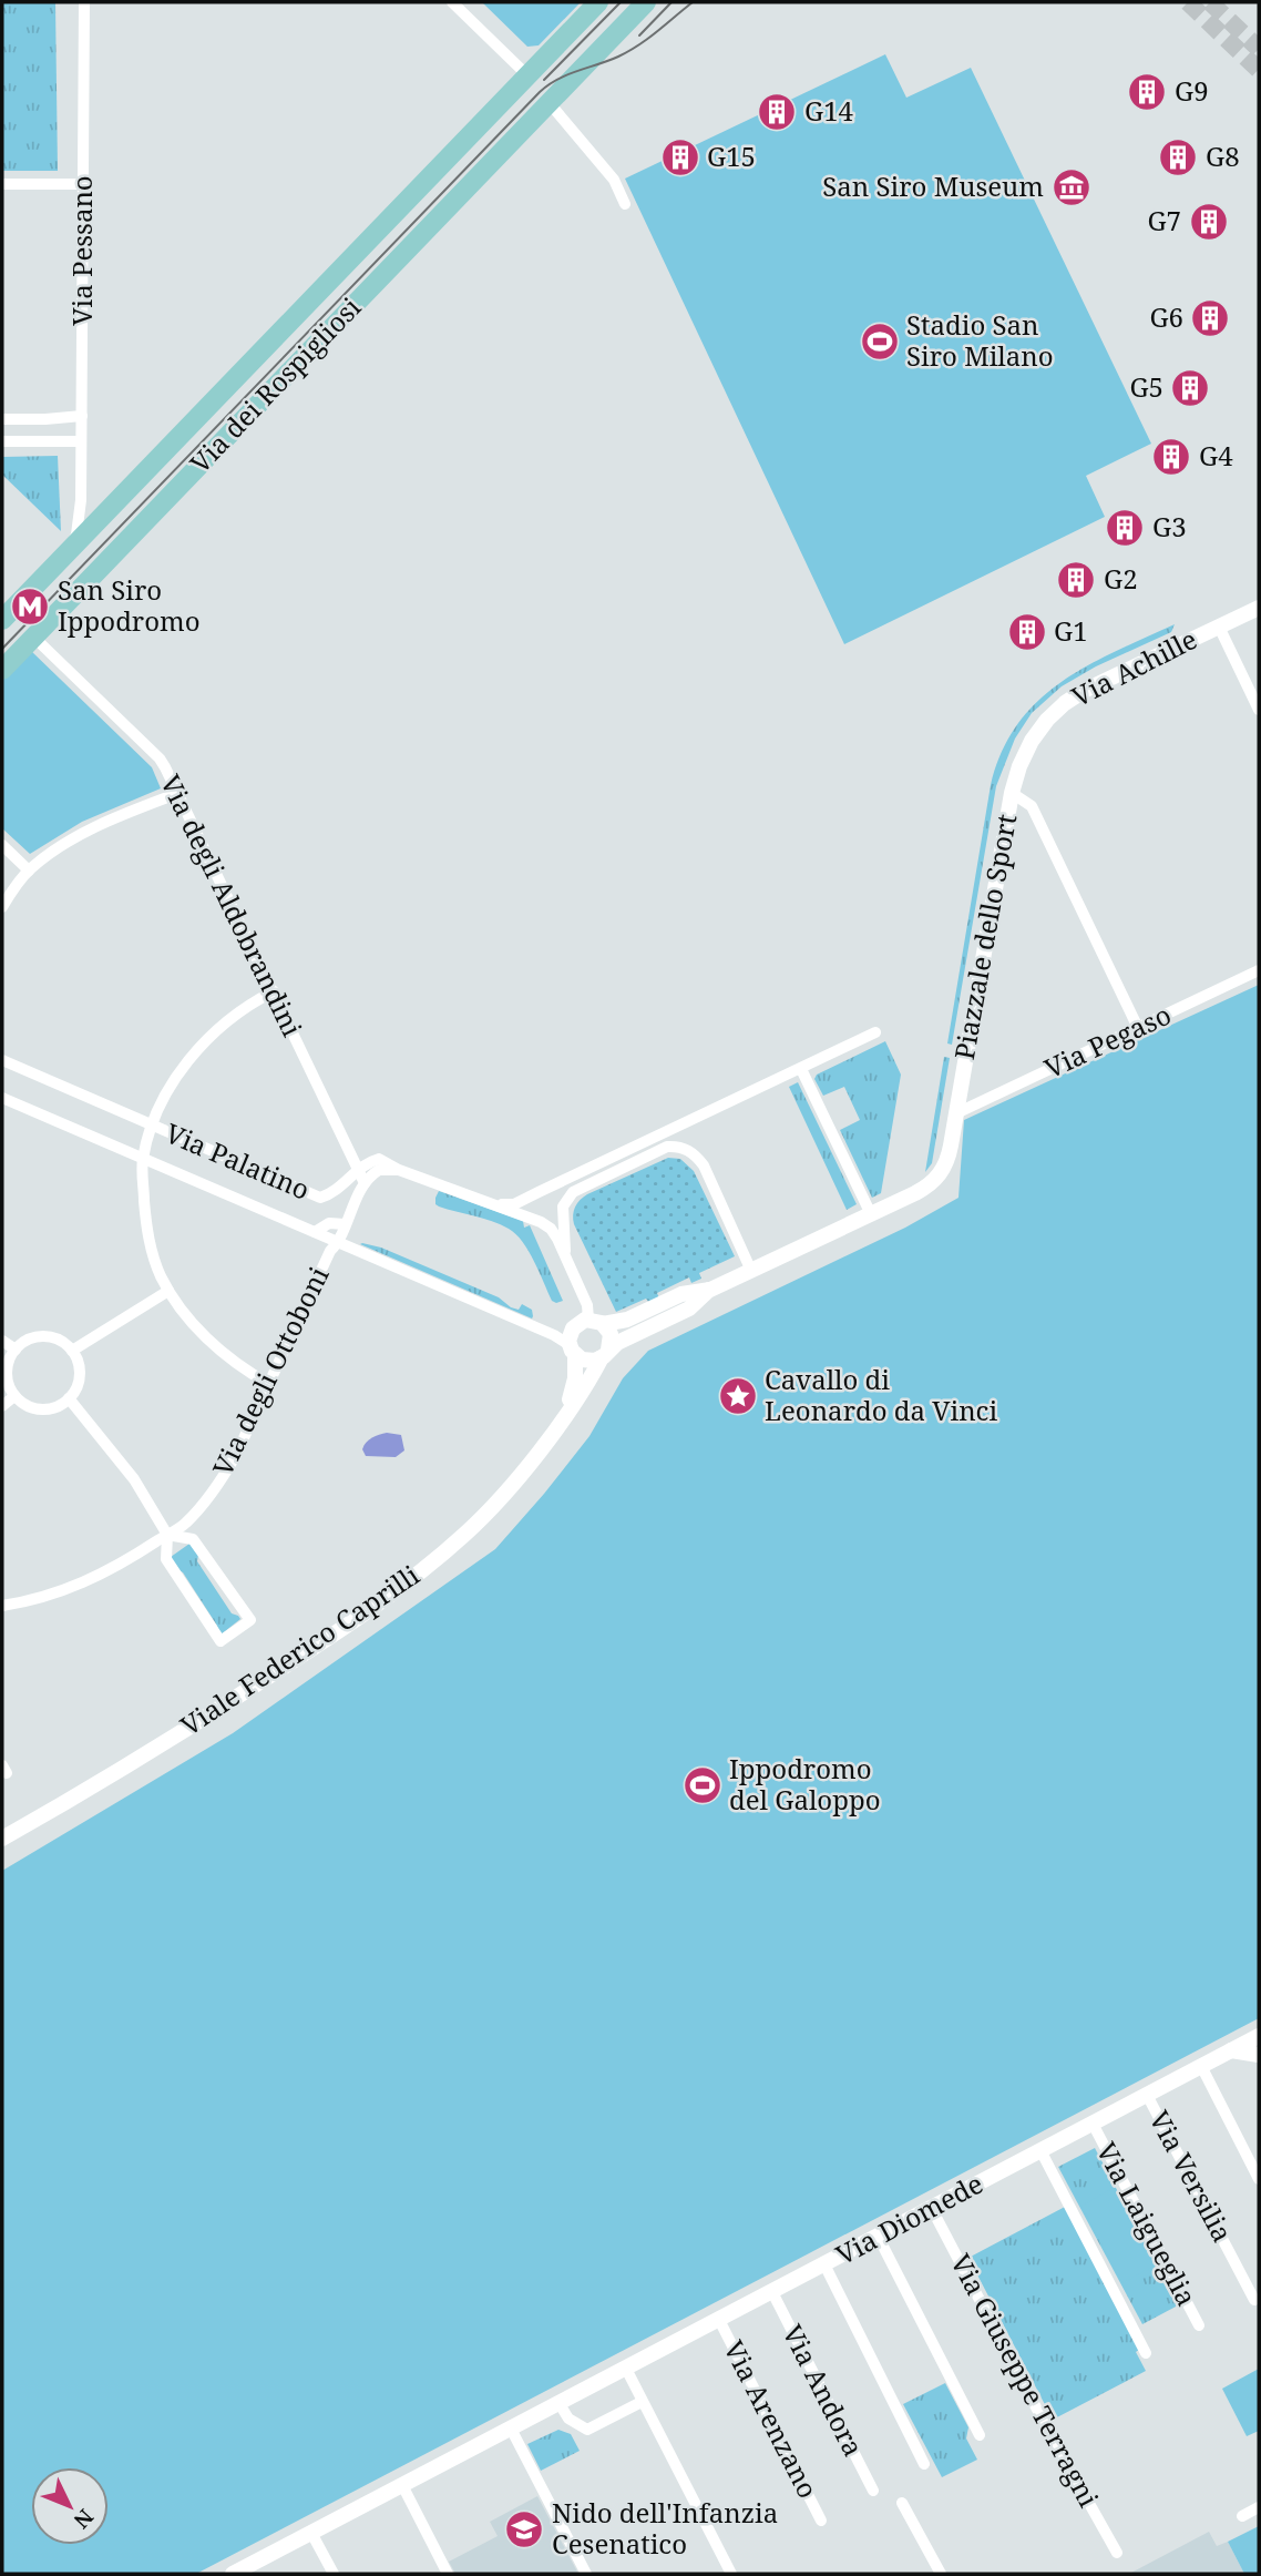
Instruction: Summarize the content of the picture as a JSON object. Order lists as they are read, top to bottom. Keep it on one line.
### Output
{"streets":{"main road":["Via dei Rospigliosi"],"street":["Via Pessano","Via Achille","Via degli Aldobrandini","Piazzale dello Sport","Via Pegaso","Via Palatino","Via degli Ottoboni","Viale Federico Caprilli","Via Versilia","Via Diomede","Via Laigueglia","Via Giuseppe Terragni","Via Andora","Via Arenzano"]},"crossings":[["Via Pessano","Via dei Rospigliosi"],["Via dei Rospigliosi","Via degli Aldobrandini"],["Via Achille","Piazzale dello Sport"],["Via degli Aldobrandini","Via Palatino"],["Piazzale dello Sport","Via Pegaso"],["Piazzale dello Sport","Viale Federico Caprilli"],["Via Palatino","Via degli Ottoboni"],["Via Versilia","Via Diomede"],["Via Diomede","Via Laigueglia"],["Via Diomede","Via Giuseppe Terragni"],["Via Diomede","Via Andora"],["Via Diomede","Via Arenzano"]],"places":{"building":["G9","G14","G15","G8","G7","G6","G5","G4","G3","G2","G1"],"museum":["San Siro Museum"],"sports":["Stadio San Siro Milano","Ippodromo del Galoppo"],"metro station":["San Siro Ippodromo"],"place":["Cavallo di Leonardo da Vinci"],"school or university":["Nido dell'Infanzia Cesenatico"]},"north":"bottom right"}
